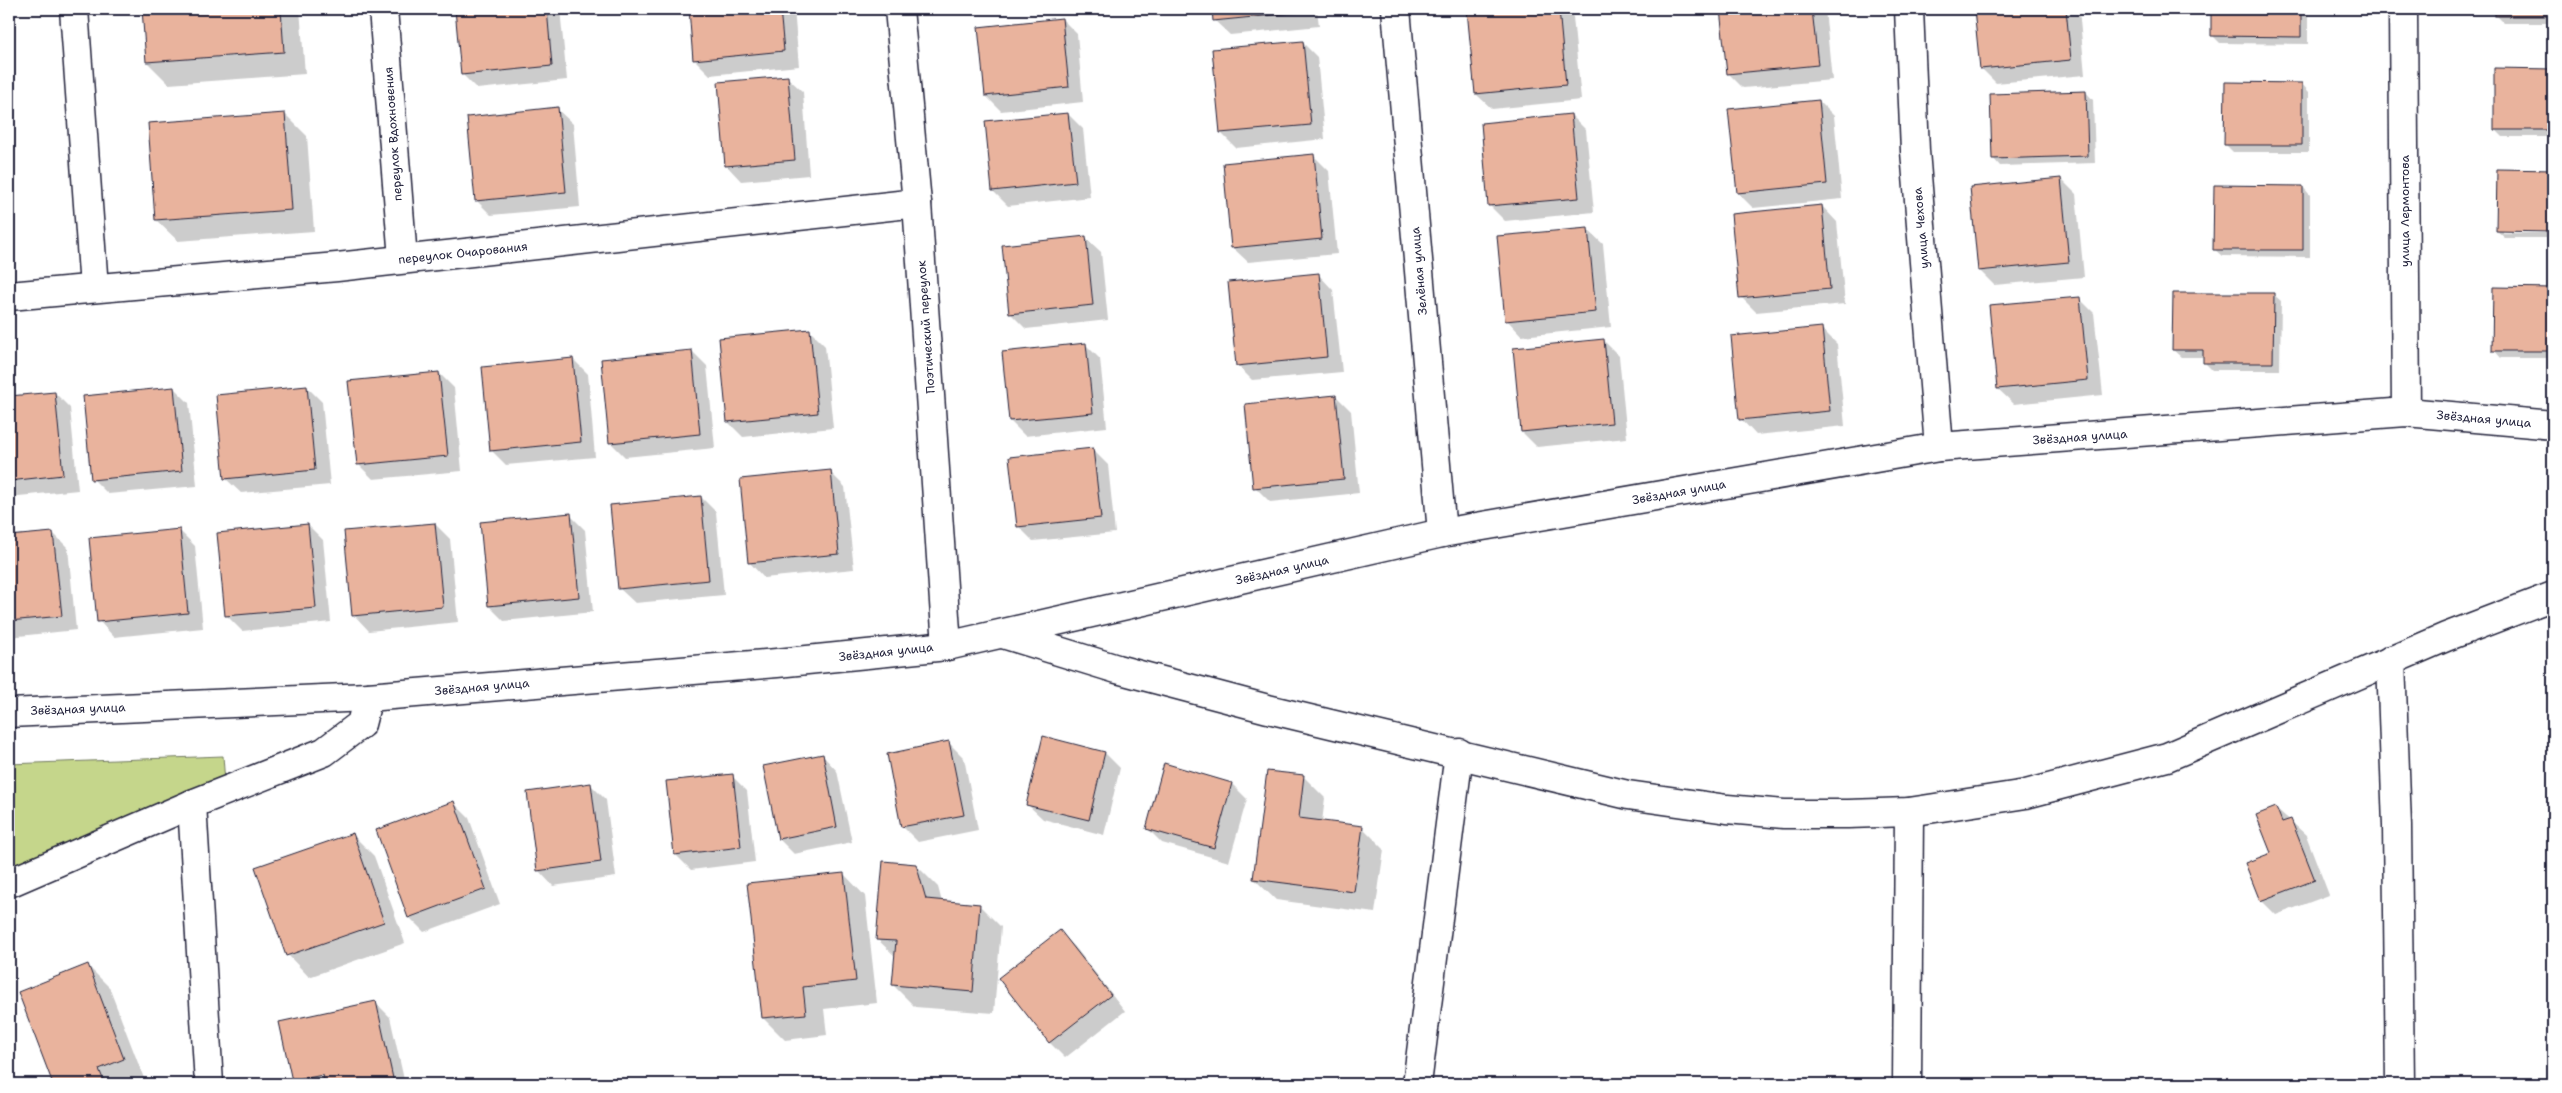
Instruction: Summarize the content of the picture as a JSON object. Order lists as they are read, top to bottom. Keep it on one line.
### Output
{"streets":{"street":["переулок Вдохновения","улица Лермонтова","улица Чехова","переулок Очарования","Зелёная улица","Поэтический переулок","Звёздная улица"]},"crossings":[["переулок Вдохновения","переулок Очарования"],["улица Лермонтова","Звёздная улица"],["улица Чехова","Звёздная улица"],["переулок Очарования","Поэтический переулок"],["Зелёная улица","Звёздная улица"],["Поэтический переулок","Звёздная улица"]]}
